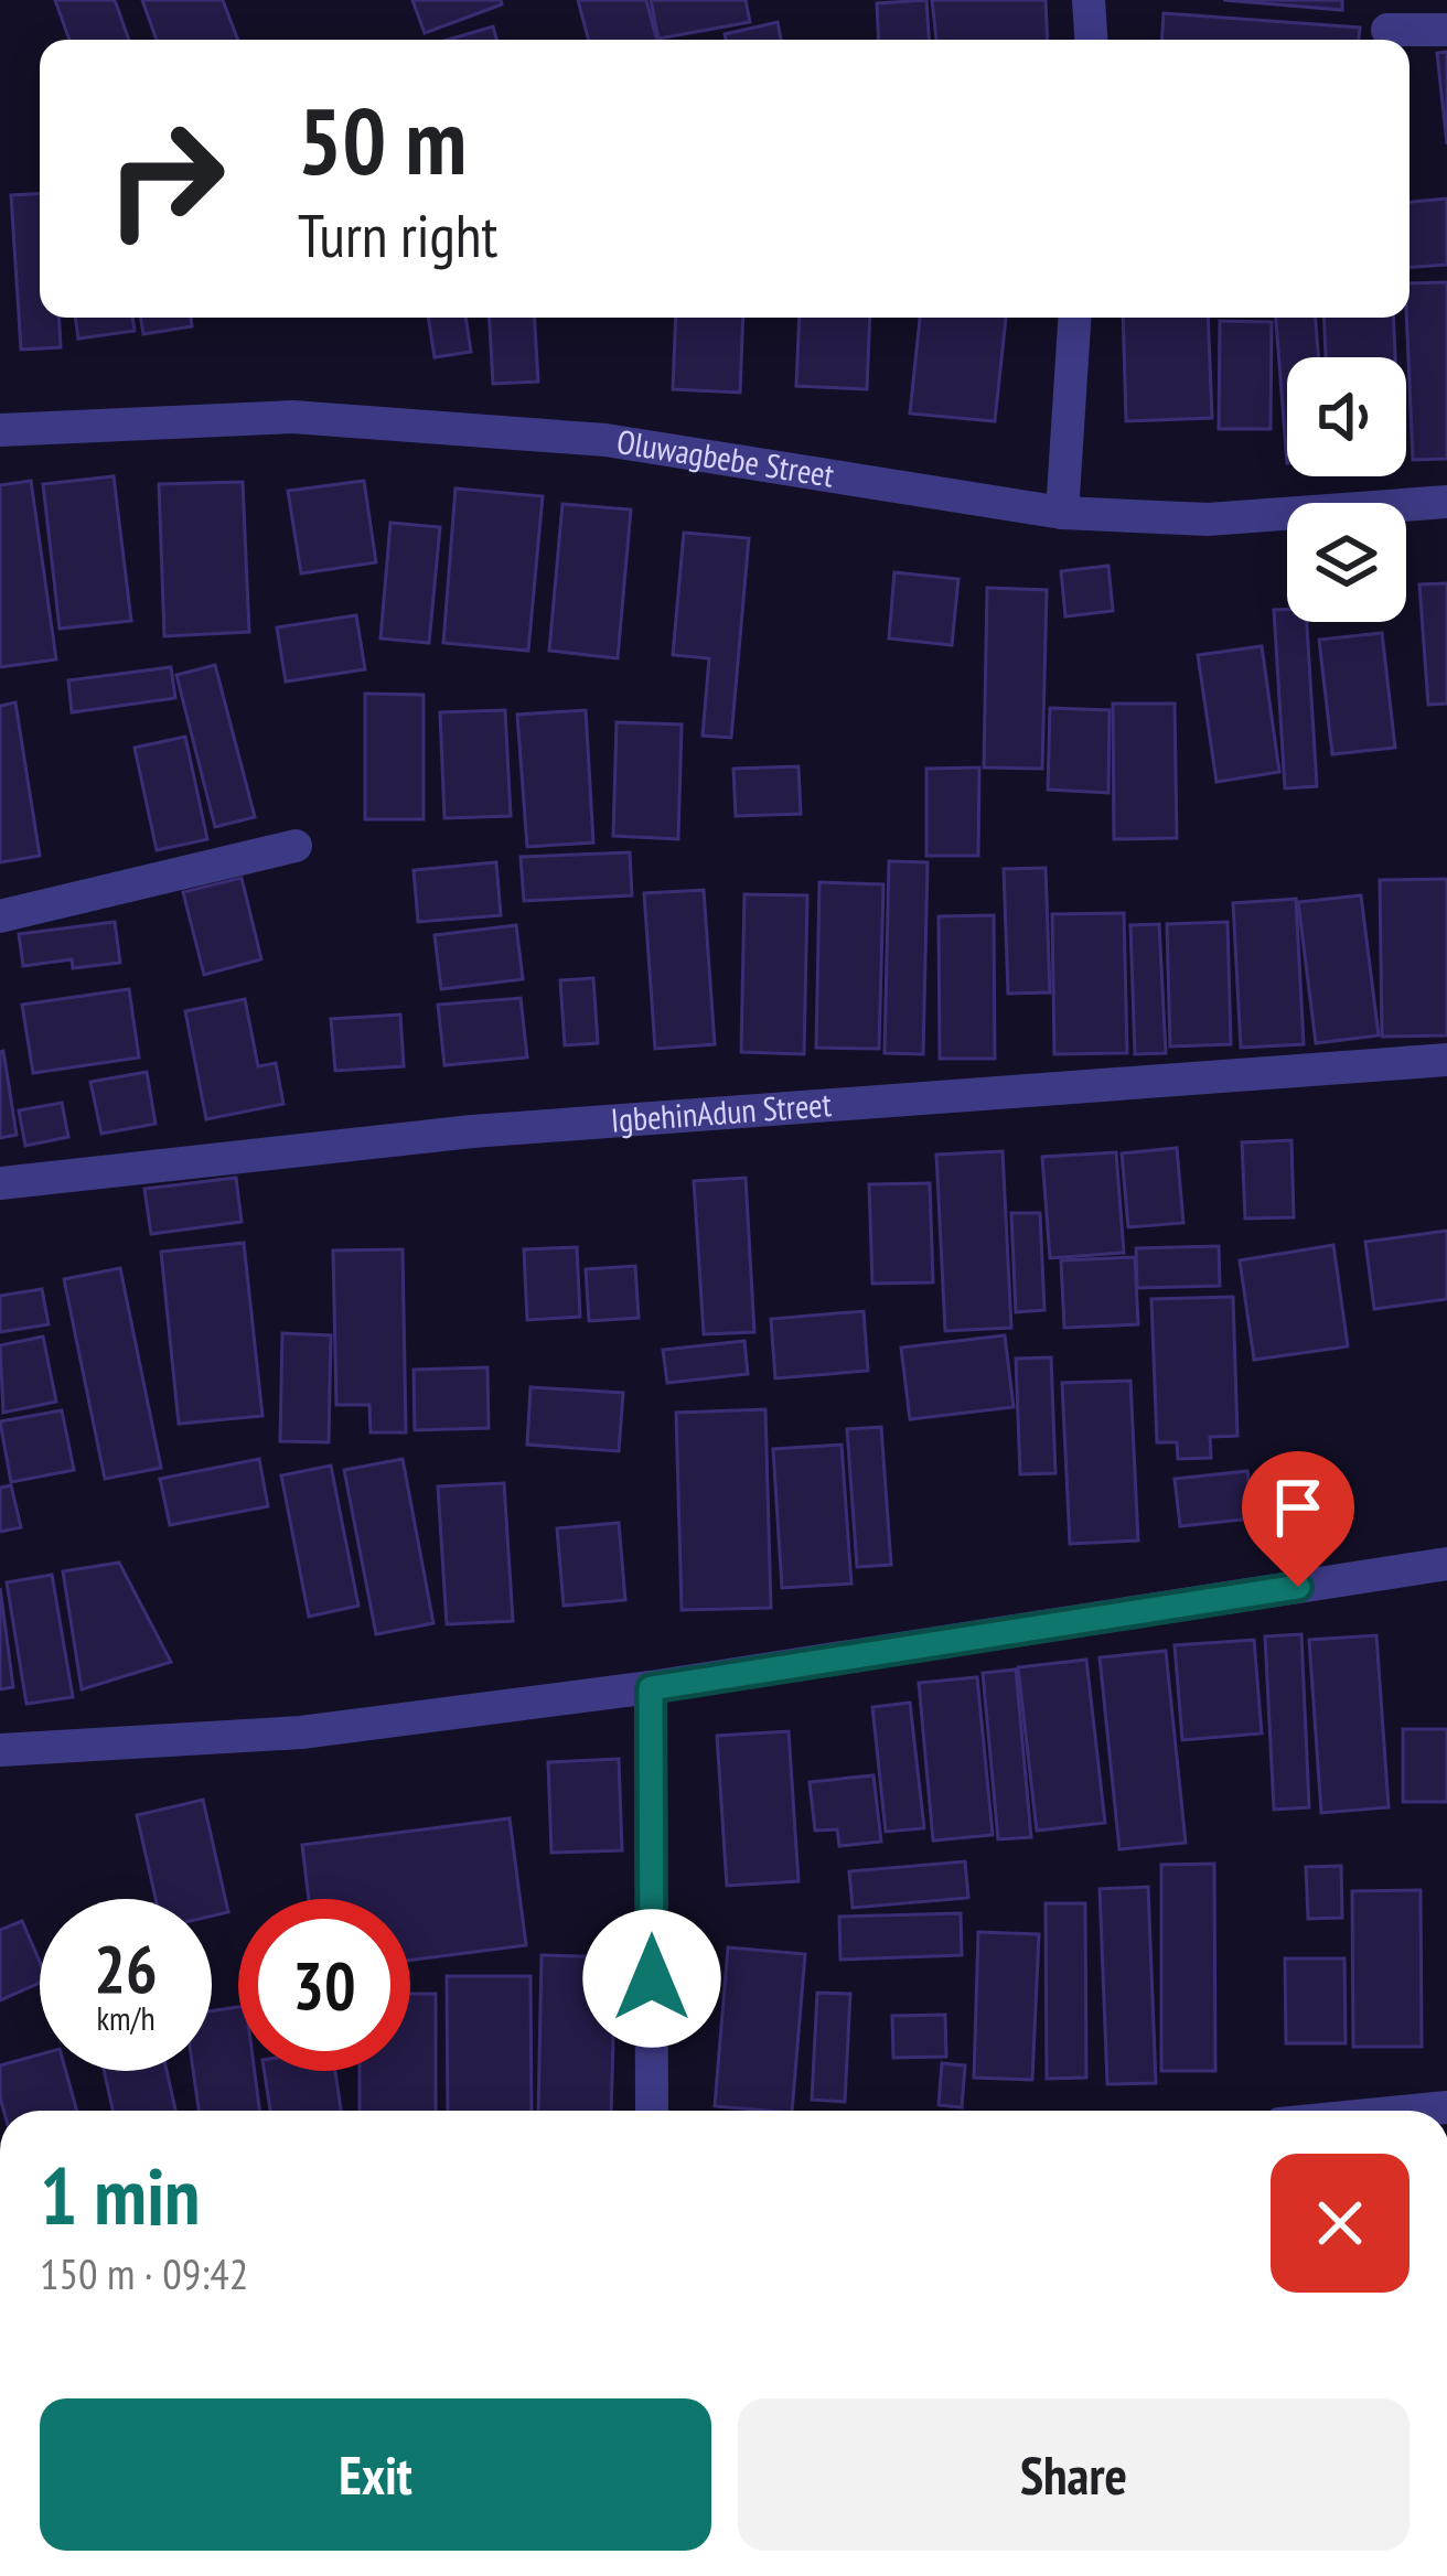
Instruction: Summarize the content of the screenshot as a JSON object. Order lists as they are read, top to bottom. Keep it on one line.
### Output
{"streets":{"street":["Oluwagbebe Street","IgbehinAdun Street"]},"page":{"turn":["50 m","Turn right"],"speed":"26 km/h","limit":"30","heading":["1 min","150 m · 09:42"],"buttons":["Exit","Share"]}}
